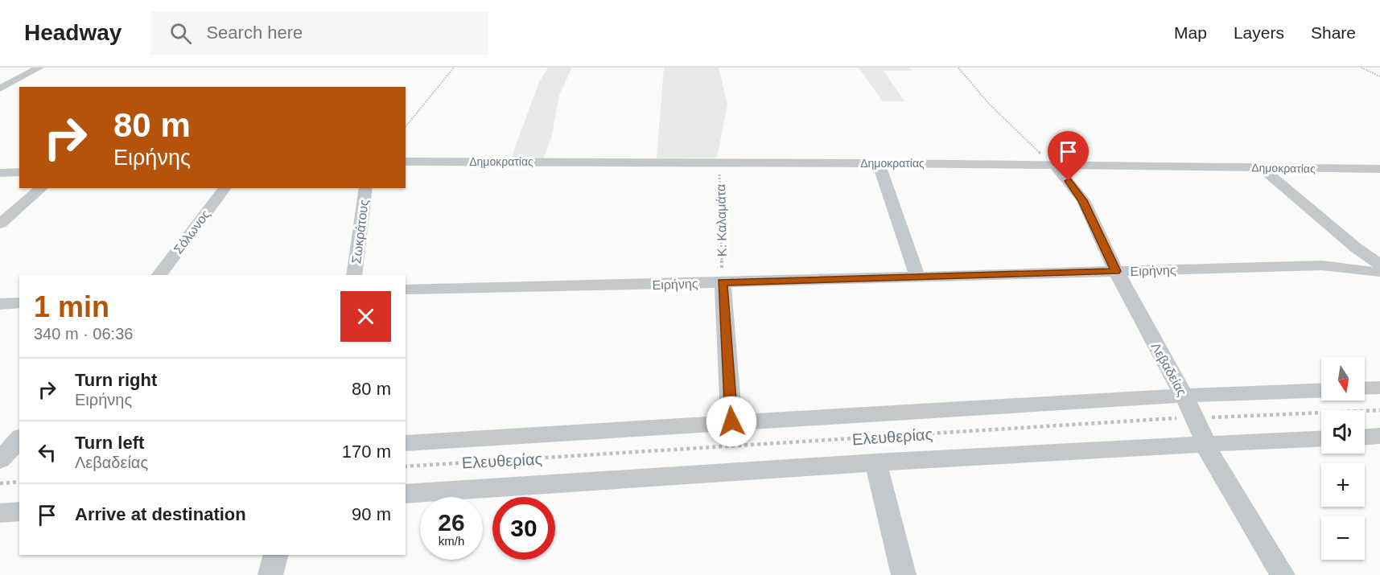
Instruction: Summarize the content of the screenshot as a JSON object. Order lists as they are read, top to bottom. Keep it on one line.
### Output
{"streets":{"street":["Δημοκρατίας","Σόλωνος","Σωκράτους","Ειρήνης","Λεβαδείας","Ελευθερίας"],"path":["Κ. Καλαμάτα"]},"crossings":[["Δημοκρατίας","Κ. Καλαμάτα"],["Δημοκρατίας","Λεβαδείας"],["Κ. Καλαμάτα","Ειρήνης"],["Ειρήνης","Λεβαδείας"],["Λεβαδείας","Ελευθερίας"]],"north":"bottom","page":{"header":"Headway","search":"Search here","nav":["Map","Layers","Share"],"turn":["80 m","Ειρήνης"],"heading":["1 min","340 m · 06:36"],"map_buttons":["+","−"],"list":[{"name":"Turn right","note":"Ειρήνης","value":"80 m"},{"name":"Turn left","note":"Λεβαδείας","value":"170 m"},{"name":"Arrive at destination","value":"90 m"}],"speed":"26 km/h","limit":"30"}}
